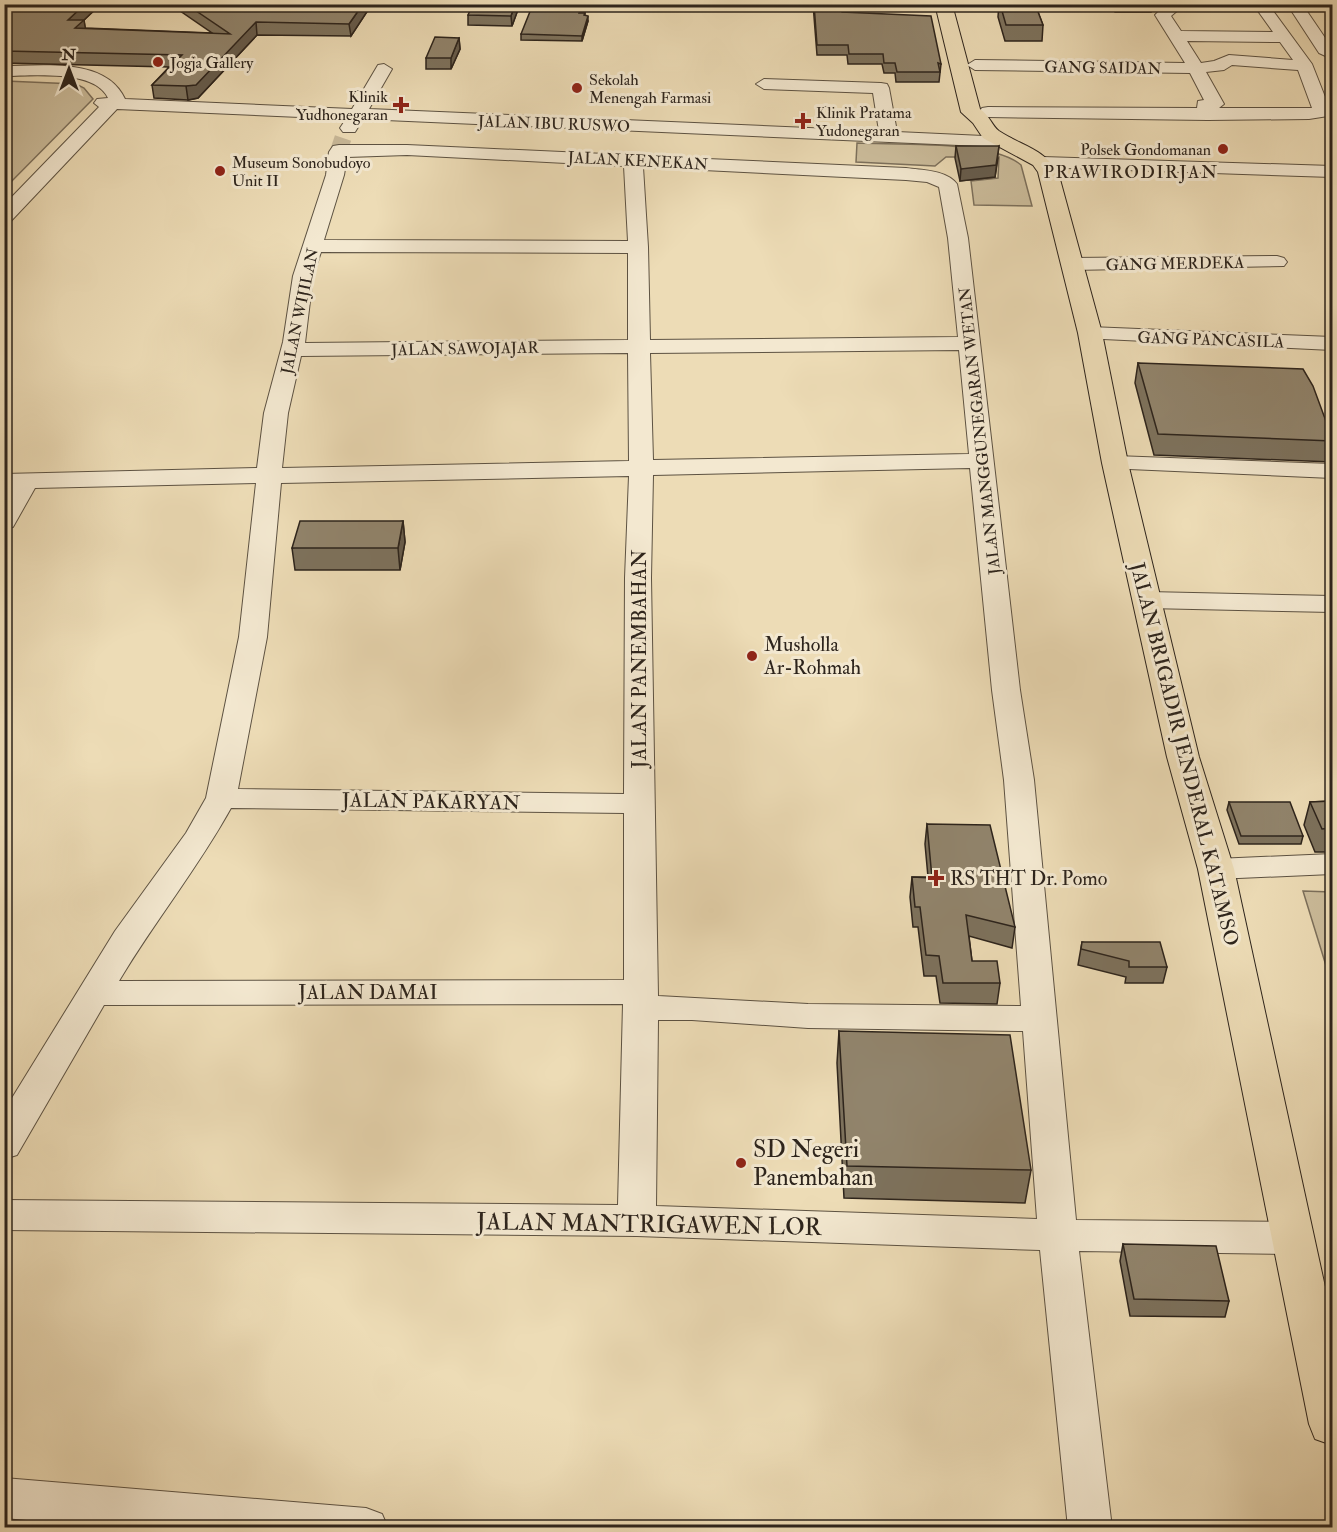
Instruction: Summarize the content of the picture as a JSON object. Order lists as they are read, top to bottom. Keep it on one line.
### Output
{"streets":{"main road":["JALAN BRIGADIR JENDERAL KATAMSO"],"street":["GANG SAIDAN","JALAN IBU RUSWO","JALAN KENEKAN","GANG MERDEKA","JALAN WIJILAN","GANG PANCASILA","JALAN SAWOJAJAR","JALAN MANGGUNEGARAN WETAN","JALAN PANEMBAHAN","JALAN PAKARYAN","JALAN DAMAI","JALAN MANTRIGAWEN LOR"]},"crossings":[["GANG SAIDAN","JALAN IBU RUSWO"],["JALAN IBU RUSWO","JALAN WIJILAN"],["JALAN KENEKAN","JALAN WIJILAN"],["JALAN KENEKAN","JALAN MANGGUNEGARAN WETAN"],["JALAN KENEKAN","JALAN PANEMBAHAN"],["GANG MERDEKA","JALAN BRIGADIR JENDERAL KATAMSO"],["JALAN WIJILAN","JALAN SAWOJAJAR"],["JALAN WIJILAN","JALAN PAKARYAN"],["JALAN WIJILAN","JALAN DAMAI"],["GANG PANCASILA","JALAN BRIGADIR JENDERAL KATAMSO"],["JALAN SAWOJAJAR","JALAN MANGGUNEGARAN WETAN"],["JALAN SAWOJAJAR","JALAN PANEMBAHAN"],["JALAN MANGGUNEGARAN WETAN","JALAN DAMAI"],["JALAN MANGGUNEGARAN WETAN","JALAN MANTRIGAWEN LOR"],["JALAN PANEMBAHAN","JALAN PAKARYAN"],["JALAN PANEMBAHAN","JALAN DAMAI"],["JALAN PANEMBAHAN","JALAN MANTRIGAWEN LOR"],["JALAN BRIGADIR JENDERAL KATAMSO","JALAN MANTRIGAWEN LOR"]],"districts":["PRAWIRODIRJAN"],"places":{"other":["Jogja Gallery","Sekolah Menengah Farmasi","Polsek Gondomanan","Museum Sonobudoyo Unit II","Musholla Ar-Rohmah","SD Negeri Panembahan"],"health":["Klinik Yudhonegaran","Klinik Pratama Yudonegaran","RS THT Dr. Pomo"]},"north":"top"}
